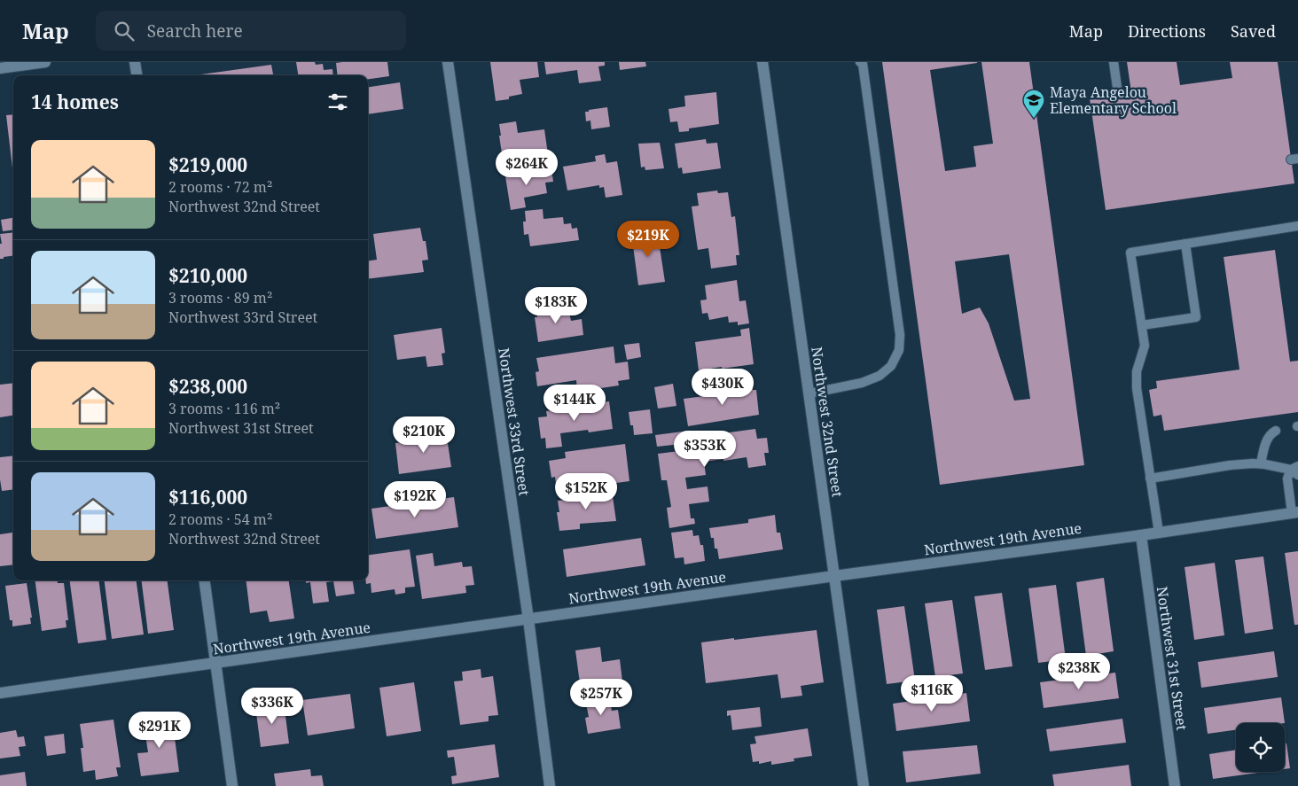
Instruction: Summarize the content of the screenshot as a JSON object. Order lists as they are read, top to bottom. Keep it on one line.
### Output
{"streets":{"street":["Northwest 33rd Street","Northwest 32nd Street","Northwest 19th Avenue","Northwest 31st Street"]},"crossings":[["Northwest 33rd Street","Northwest 19th Avenue"],["Northwest 32nd Street","Northwest 19th Avenue"],["Northwest 19th Avenue","Northwest 31st Street"]],"places":{"school or university":["Maya Angelou Elementary School"]},"page":{"header":"Map","search":"Search here","nav":["Map","Directions","Saved"],"heading":"14 homes","list":[{"name":"$219,000","note":"2 rooms · 72 m² · Northwest 32nd Street"},{"name":"$210,000","note":"3 rooms · 89 m² · Northwest 33rd Street"},{"name":"$238,000","note":"3 rooms · 116 m² · Northwest 31st Street"},{"name":"$116,000","note":"2 rooms · 54 m² · Northwest 32nd Street"}],"price":["$264K","$219K","$183K","$430K","$144K","$210K","$353K","$152K","$192K","$238K","$116K","$257K","$336K","$291K"]}}
